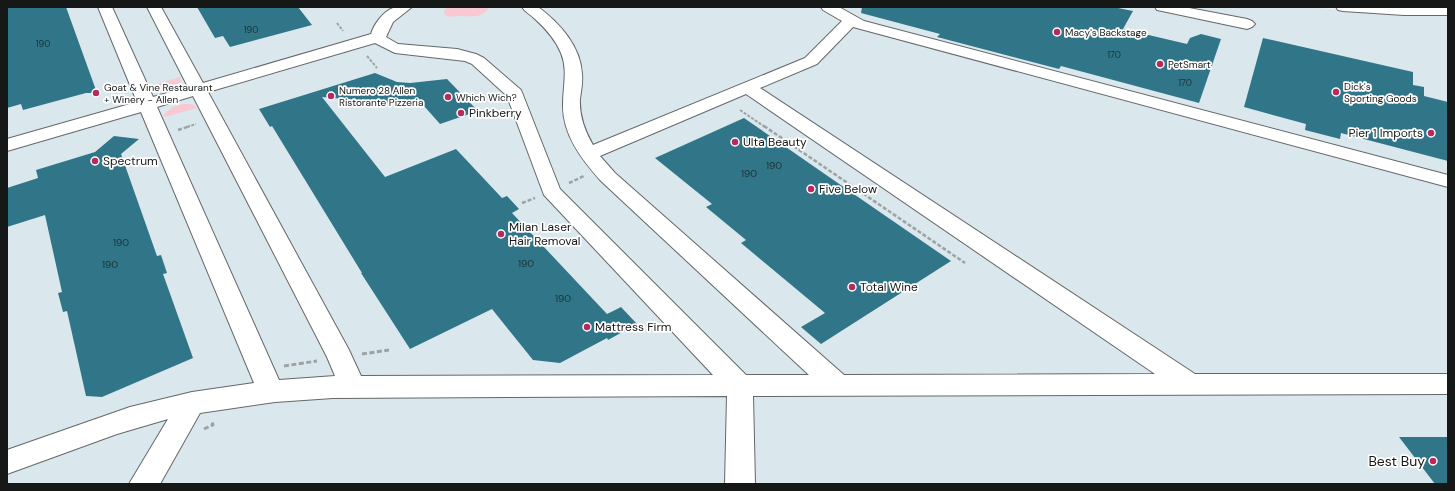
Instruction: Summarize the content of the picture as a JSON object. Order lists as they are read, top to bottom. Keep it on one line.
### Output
{"places":["Macy's Backstage","PetSmart","Dick's Sporting Goods","Goat & Vine Restaurant + Winery - Allen","Numero 28 Allen Ristorante Pizzeria","Which Wich?","Pinkberry","Pier 1 Imports","Ulta Beauty","Spectrum","Five Below","Milan Laser Hair Removal","Total Wine","Mattress Firm","Best Buy"],"house_numbers":["190","190","170","170","190","190","190","190","190","190"]}
